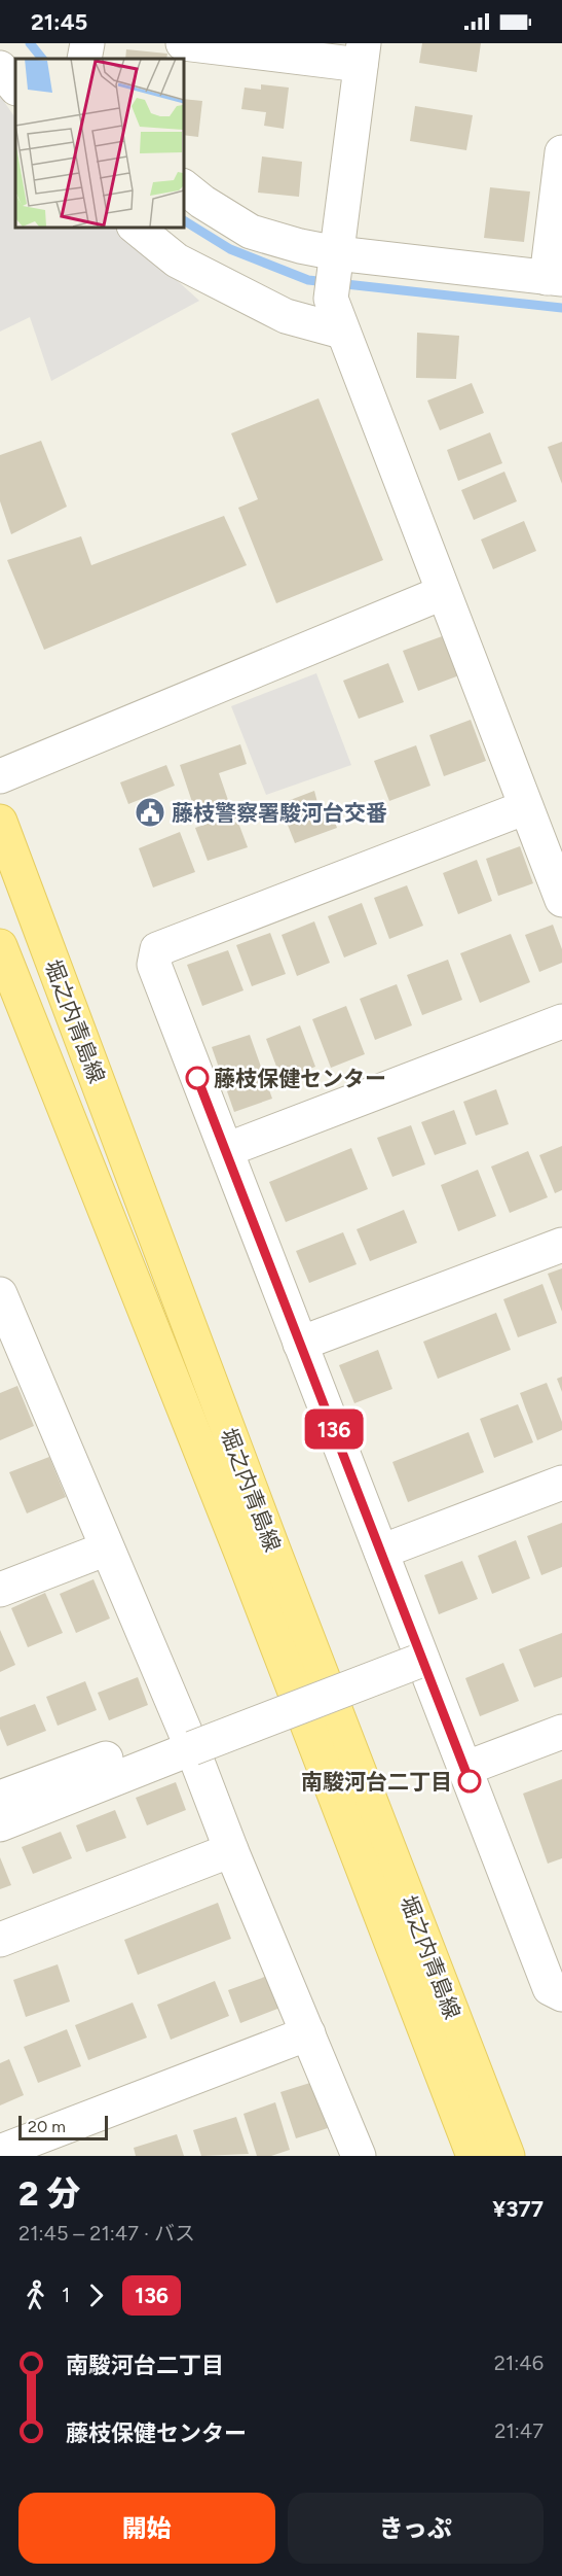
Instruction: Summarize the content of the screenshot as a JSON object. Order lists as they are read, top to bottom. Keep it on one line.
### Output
{"streets":{"main road":["堀之内青島線"]},"places":{"public building":["藤枝警察署駿河台交番"],"other":["藤枝保健センター","南駿河台二丁目"]},"lines":["bus line 136"],"scale_bar":"20 m","page":{"status":"21:45","on_map":"136","scale":"20 m","heading":["2 分","21:45 – 21:47 · バス","¥377"],"legs":["1","136"],"list":[{"name":"南駿河台二丁目","value":"21:46"},{"name":"藤枝保健センター","value":"21:47"}],"buttons":["開始","きっぷ"]}}
